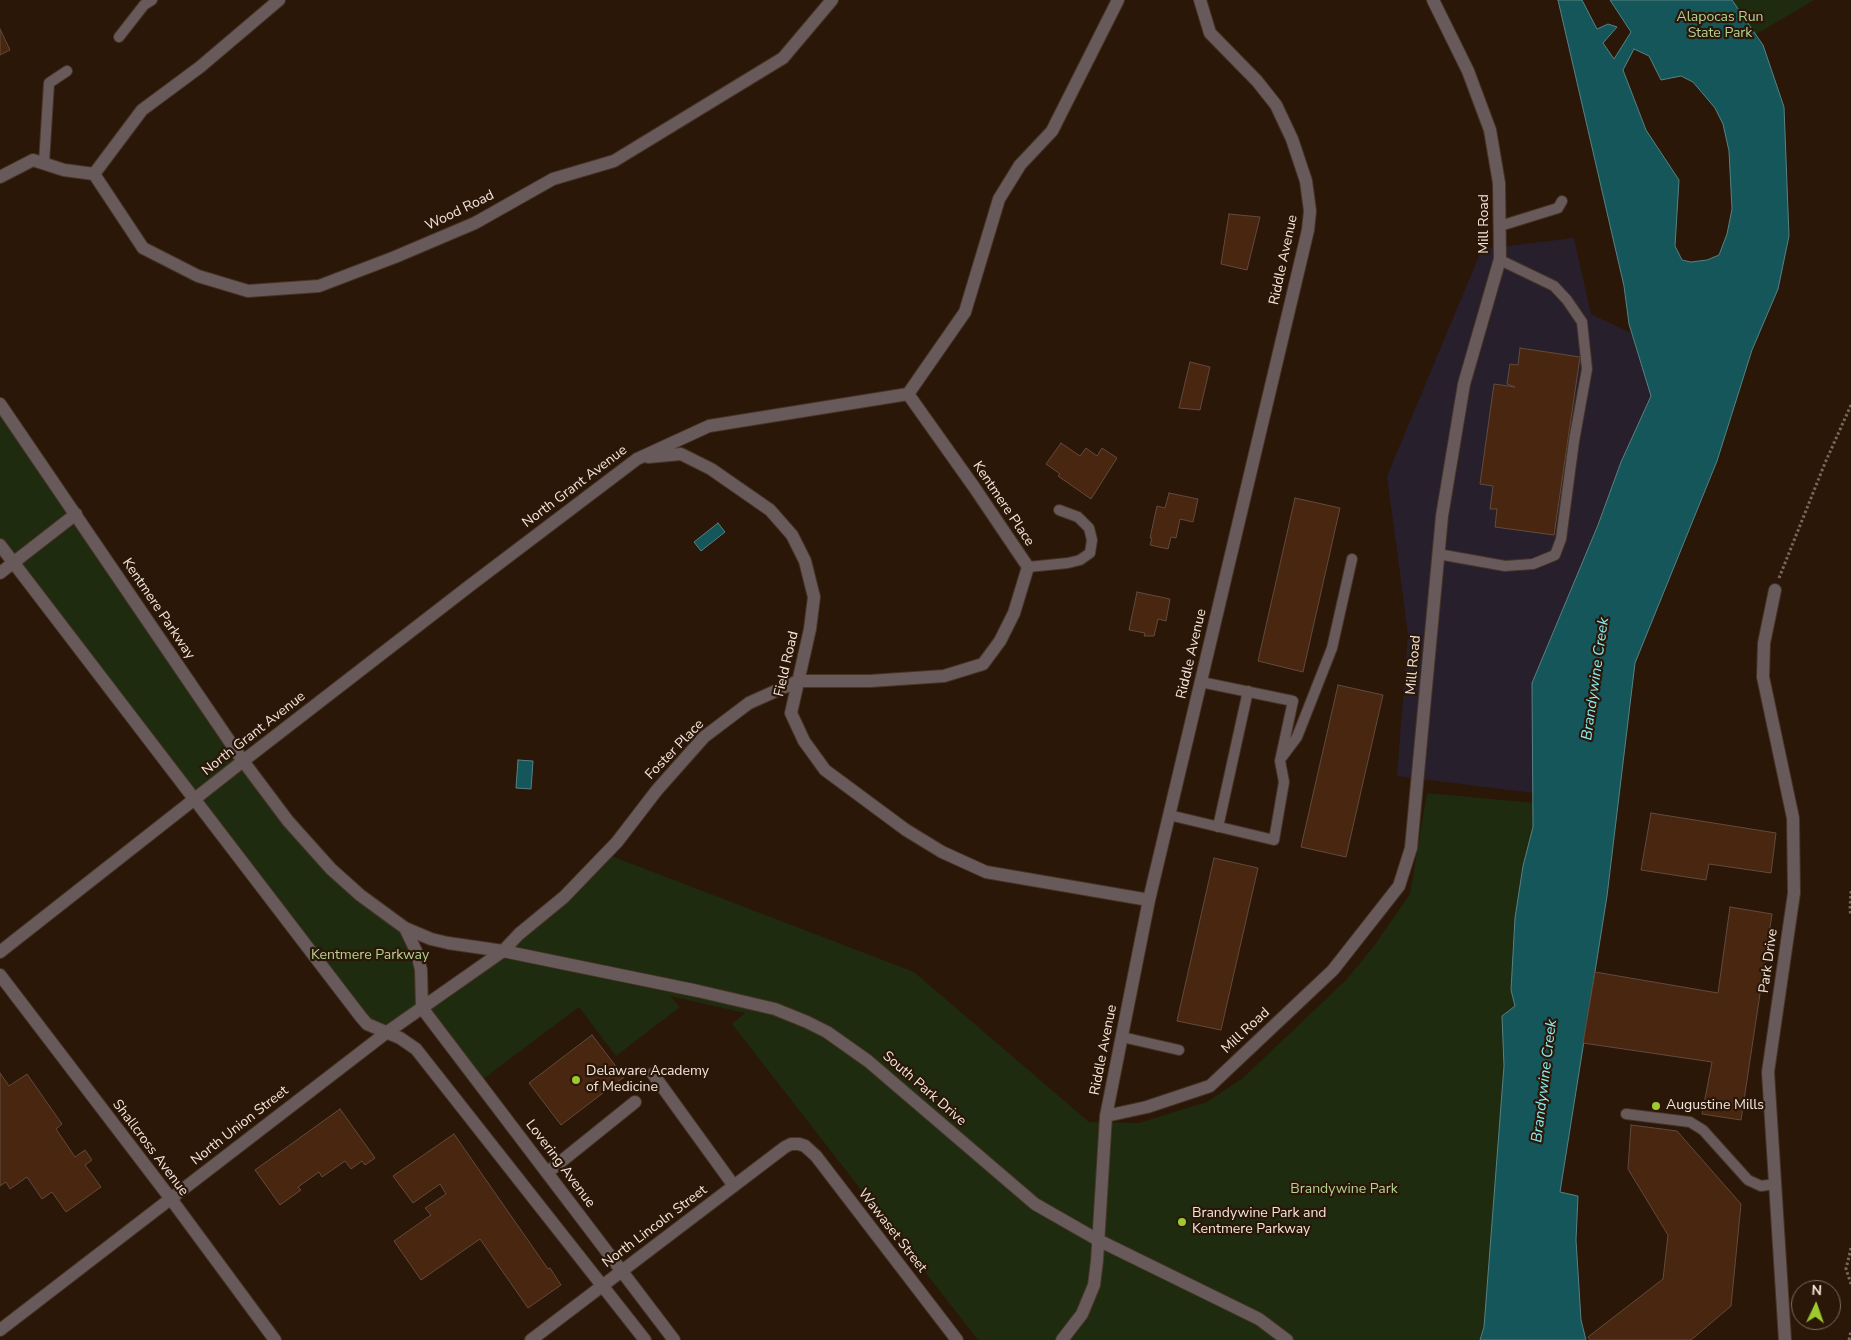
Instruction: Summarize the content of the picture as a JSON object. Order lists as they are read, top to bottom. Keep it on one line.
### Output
{"streets":{"street":["Wood Road","Mill Road","Riddle Avenue","North Grant Avenue","Kentmere Place","Kentmere Parkway","Field Road","Foster Place","Park Drive","South Park Drive","North Union Street","Shallcross Avenue","Lovering Avenue","North Lincoln Street","Wawaset Street"]},"crossings":[["Mill Road","Riddle Avenue"],["Riddle Avenue","Field Road"],["Riddle Avenue","South Park Drive"],["North Grant Avenue","Kentmere Place"],["North Grant Avenue","Kentmere Parkway"],["North Grant Avenue","Field Road"],["Kentmere Place","Foster Place"],["Kentmere Parkway","Foster Place"],["Kentmere Parkway","South Park Drive"],["Kentmere Parkway","North Union Street"],["Kentmere Parkway","Lovering Avenue"],["Field Road","Foster Place"],["Foster Place","South Park Drive"],["Foster Place","North Union Street"],["South Park Drive","North Union Street"],["North Union Street","Shallcross Avenue"],["North Union Street","Lovering Avenue"],["Lovering Avenue","North Lincoln Street"],["North Lincoln Street","Wawaset Street"]],"water":["Brandywine Creek"],"parks":["Alapocas Run State Park","Kentmere Parkway","Brandywine Park"],"places":["Delaware Academy of Medicine","Augustine Mills","Brandywine Park and Kentmere Parkway"],"north":"top"}
